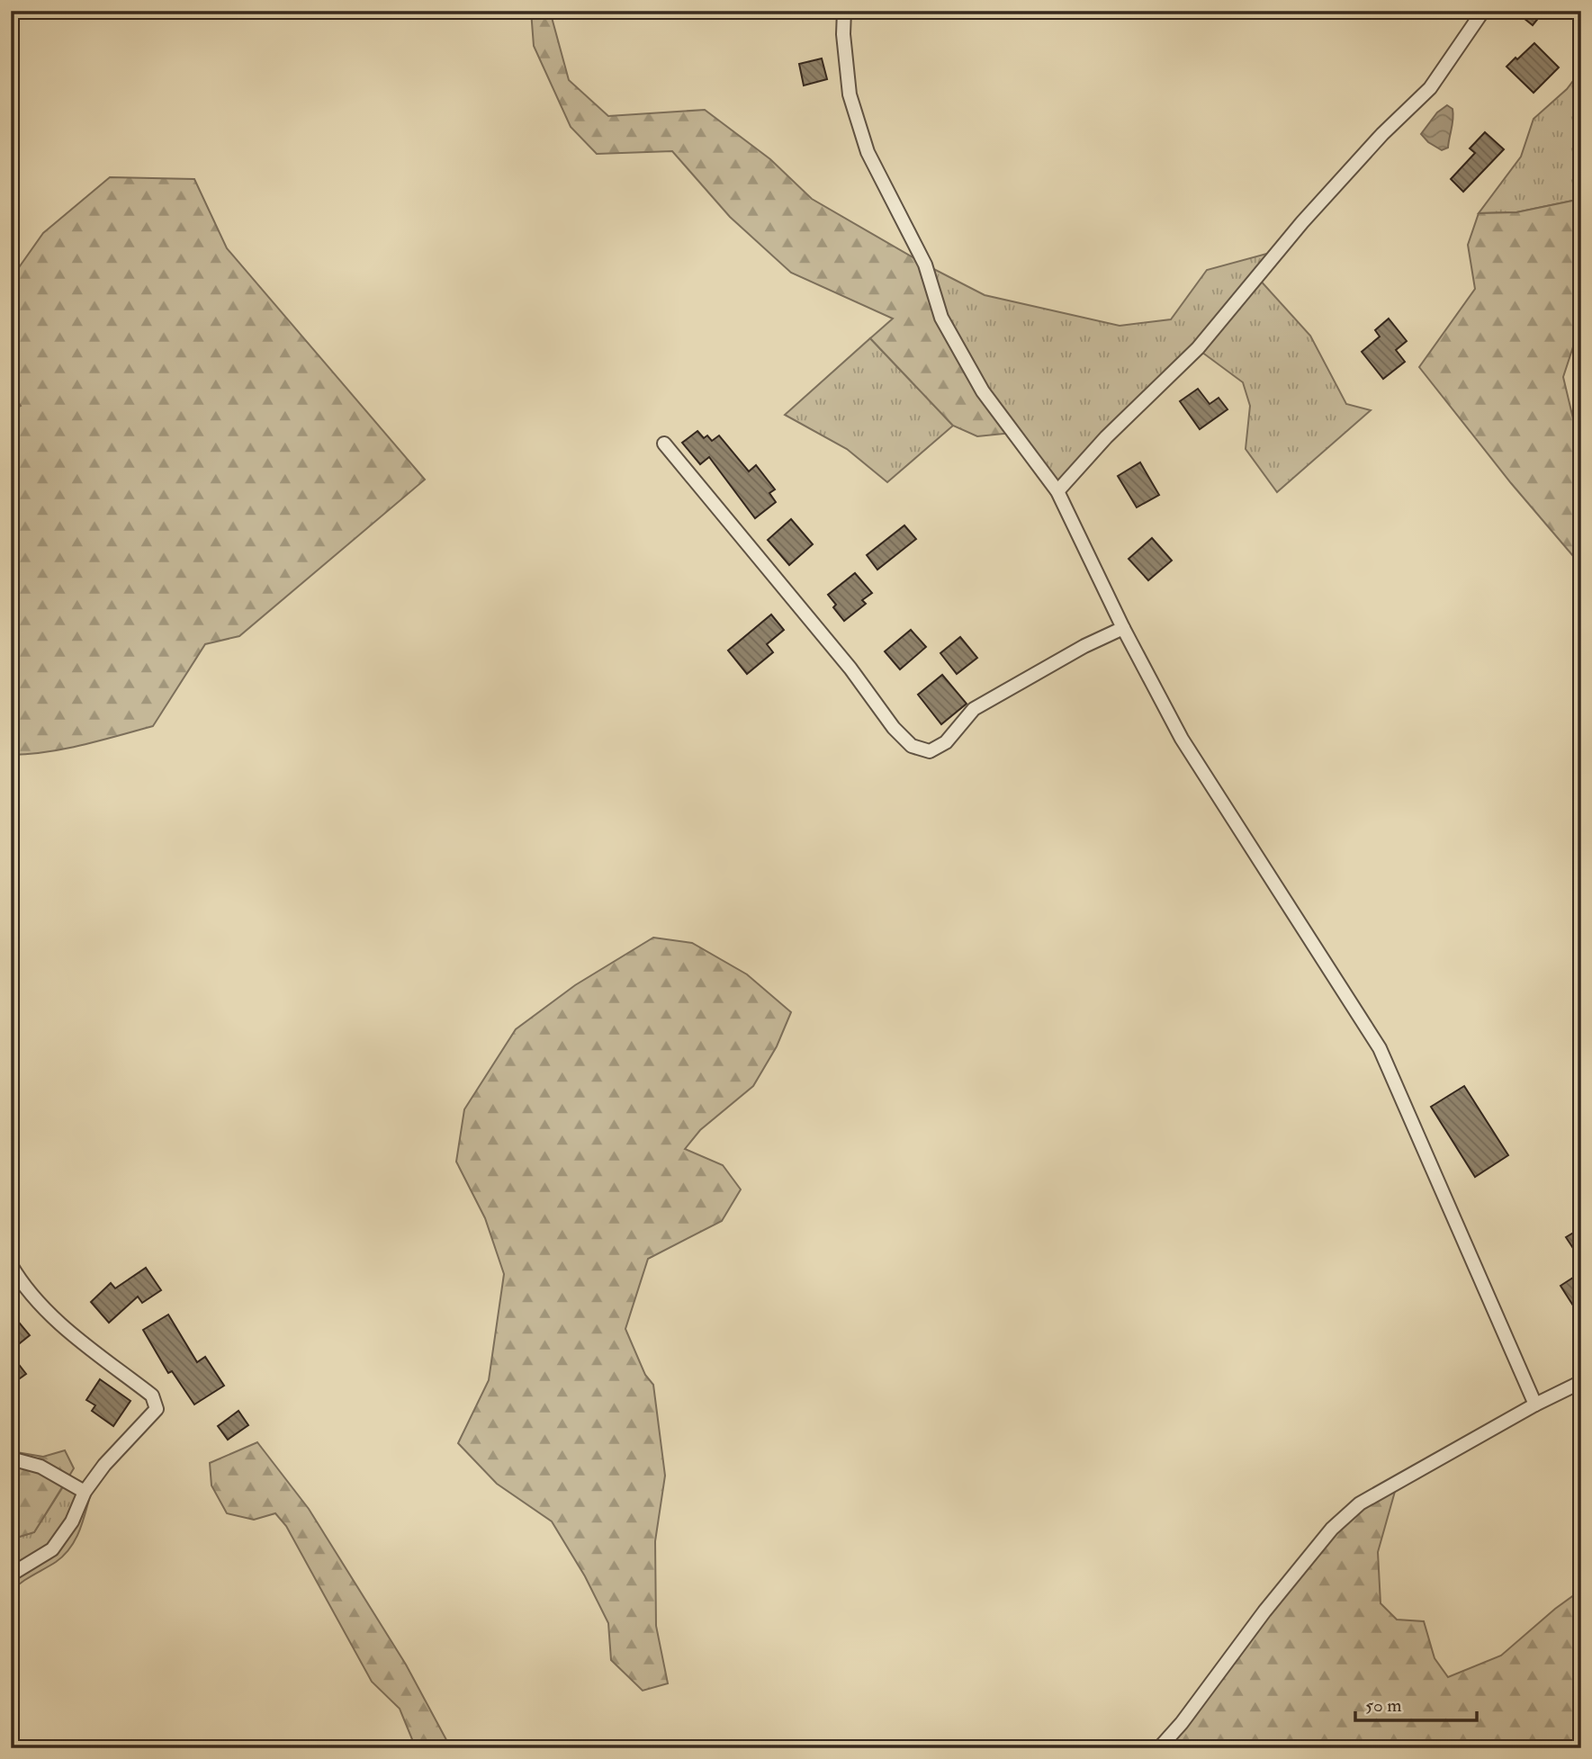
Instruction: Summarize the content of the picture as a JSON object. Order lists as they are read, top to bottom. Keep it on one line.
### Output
{"scale_bar":"50 m"}
